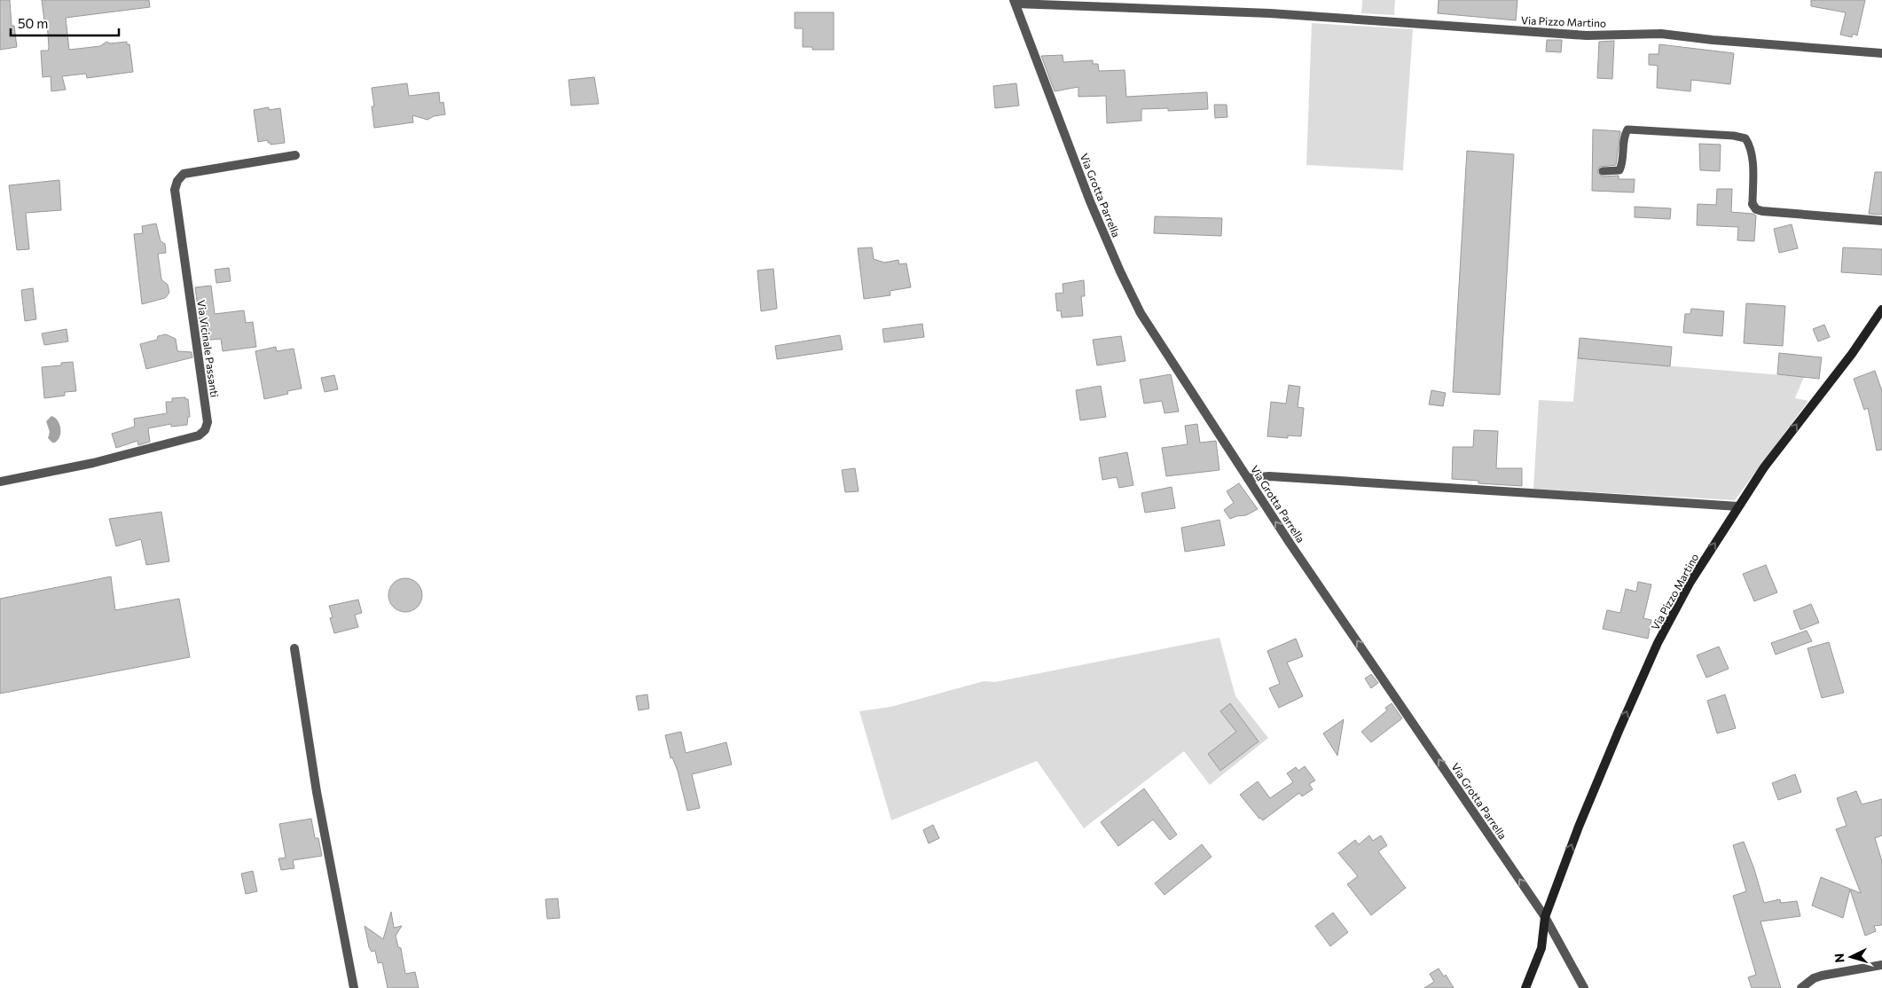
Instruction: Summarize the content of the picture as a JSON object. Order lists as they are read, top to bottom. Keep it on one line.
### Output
{"streets":{"street":["Via Pizzo Martino","Via Grotta Parrella","Via Vicinale Passanti"]},"crossings":[["Via Pizzo Martino","Via Grotta Parrella"]],"one_way":["Via Pizzo Martino","Via Grotta Parrella"],"scale_bar":"50 m","north":"left"}
